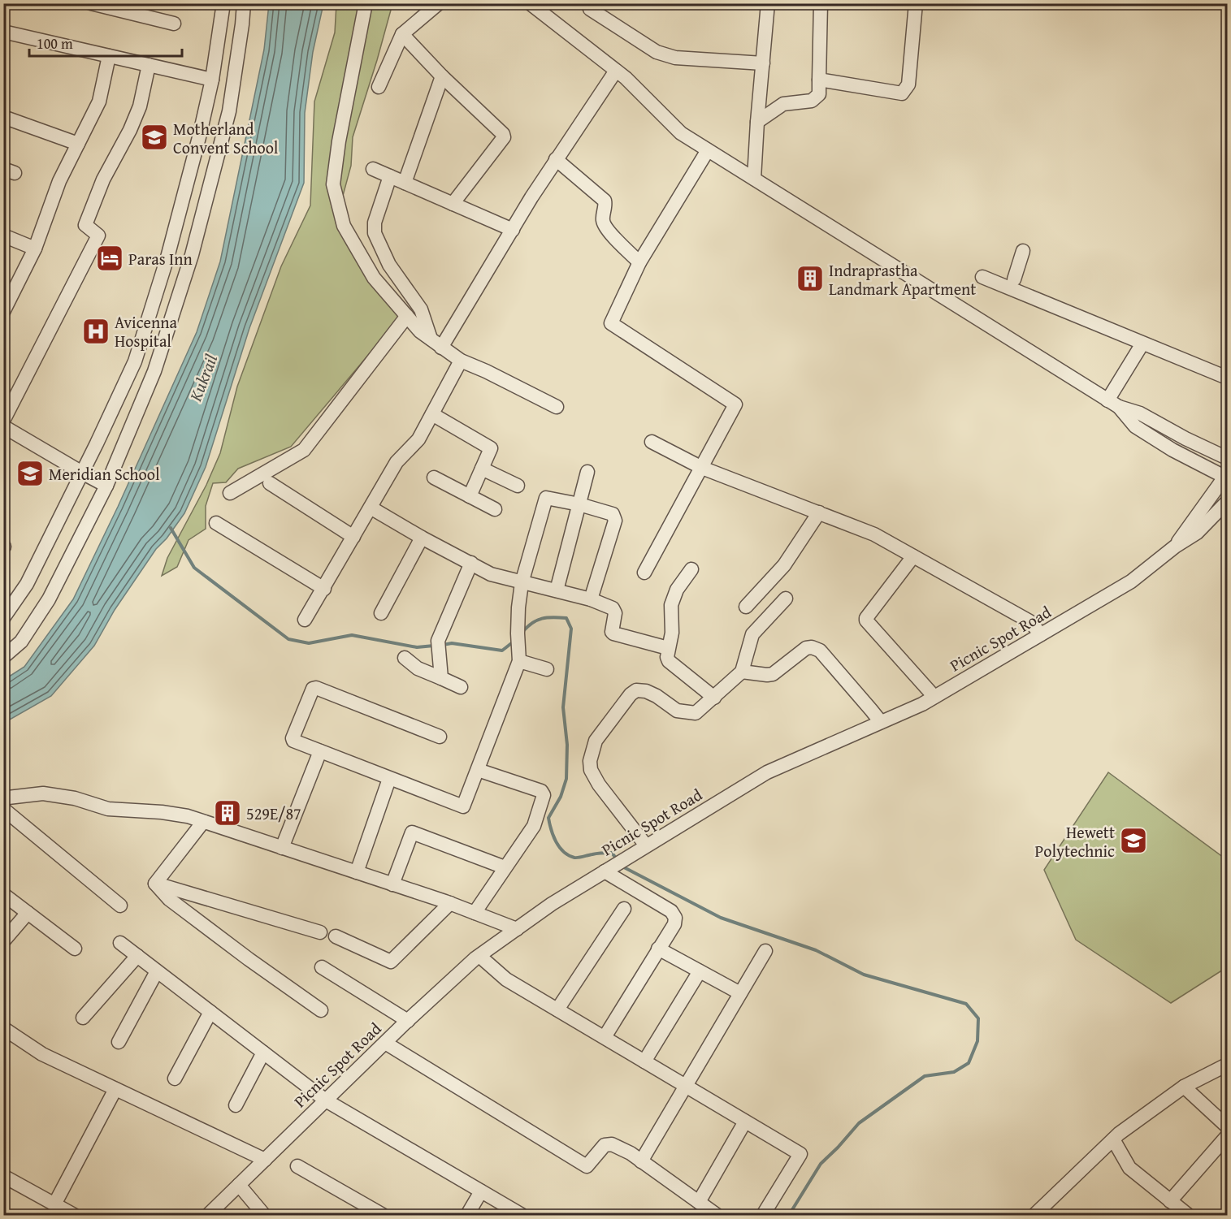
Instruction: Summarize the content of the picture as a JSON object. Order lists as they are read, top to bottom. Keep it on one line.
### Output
{"streets":{"street":["Picnic Spot Road"]},"water":["Kukrail"],"places":{"school or university":["Motherland Convent School","Meridian School","Hewett Polytechnic"],"hotel":["Paras Inn"],"building":["Indraprastha Landmark Apartment","529E/87"],"hospital":["Avicenna Hospital"]},"scale_bar":"100 m"}
